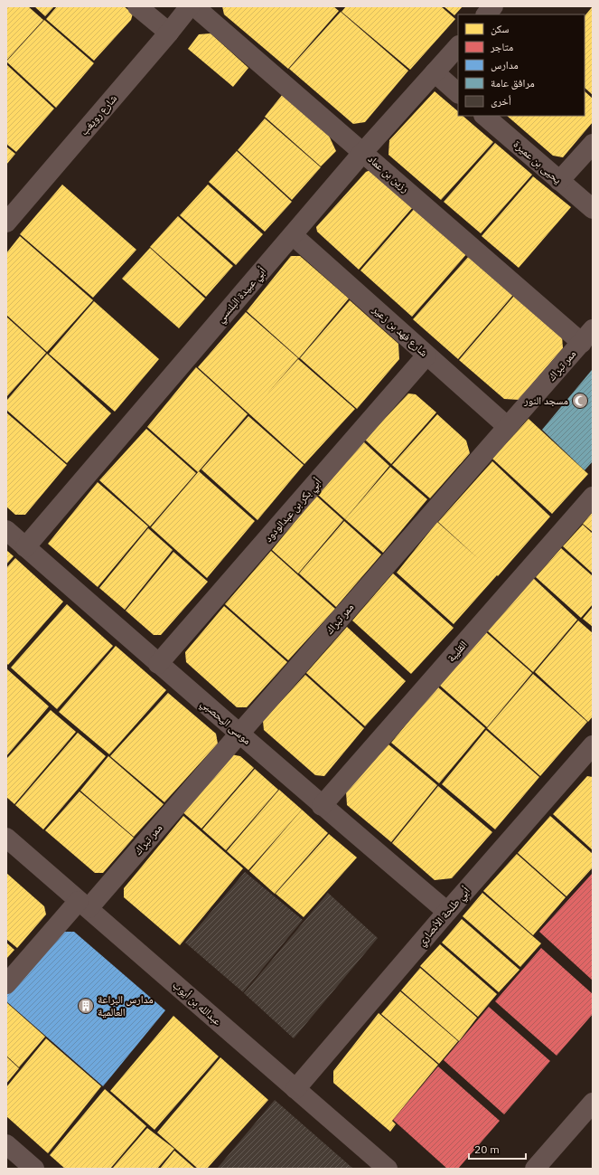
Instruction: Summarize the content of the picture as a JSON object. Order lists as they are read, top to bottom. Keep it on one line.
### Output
{"streets":{"street":["شارع رويغب","يحيى بن عميرة","رزين بن عماد","أبي عبيدة البلنسي","شارع فهد بن زعير","ممر تبراك","أبي بكر بن عبدالودود","القليبة","موسى اليحصبي","أبي طلحة الأنصاري","عبدالله بن أيوب"]},"crossings":[["رزين بن عماد","أبي عبيدة البلنسي"],["رزين بن عماد","ممر تبراك"],["أبي عبيدة البلنسي","شارع فهد بن زعير"],["أبي عبيدة البلنسي","موسى اليحصبي"],["شارع فهد بن زعير","ممر تبراك"],["شارع فهد بن زعير","أبي بكر بن عبدالودود"],["ممر تبراك","موسى اليحصبي"],["ممر تبراك","عبدالله بن أيوب"],["أبي بكر بن عبدالودود","موسى اليحصبي"],["القليبة","موسى اليحصبي"],["موسى اليحصبي","أبي طلحة الأنصاري"],["أبي طلحة الأنصاري","عبدالله بن أيوب"]],"places":{"mosque":["مسجد النور"],"building":["مدارس البراعة العالمية"]},"legend":["سكن","متاجر","مدارس","مرافق عامة","أخرى"],"scale_bar":"20 m"}
